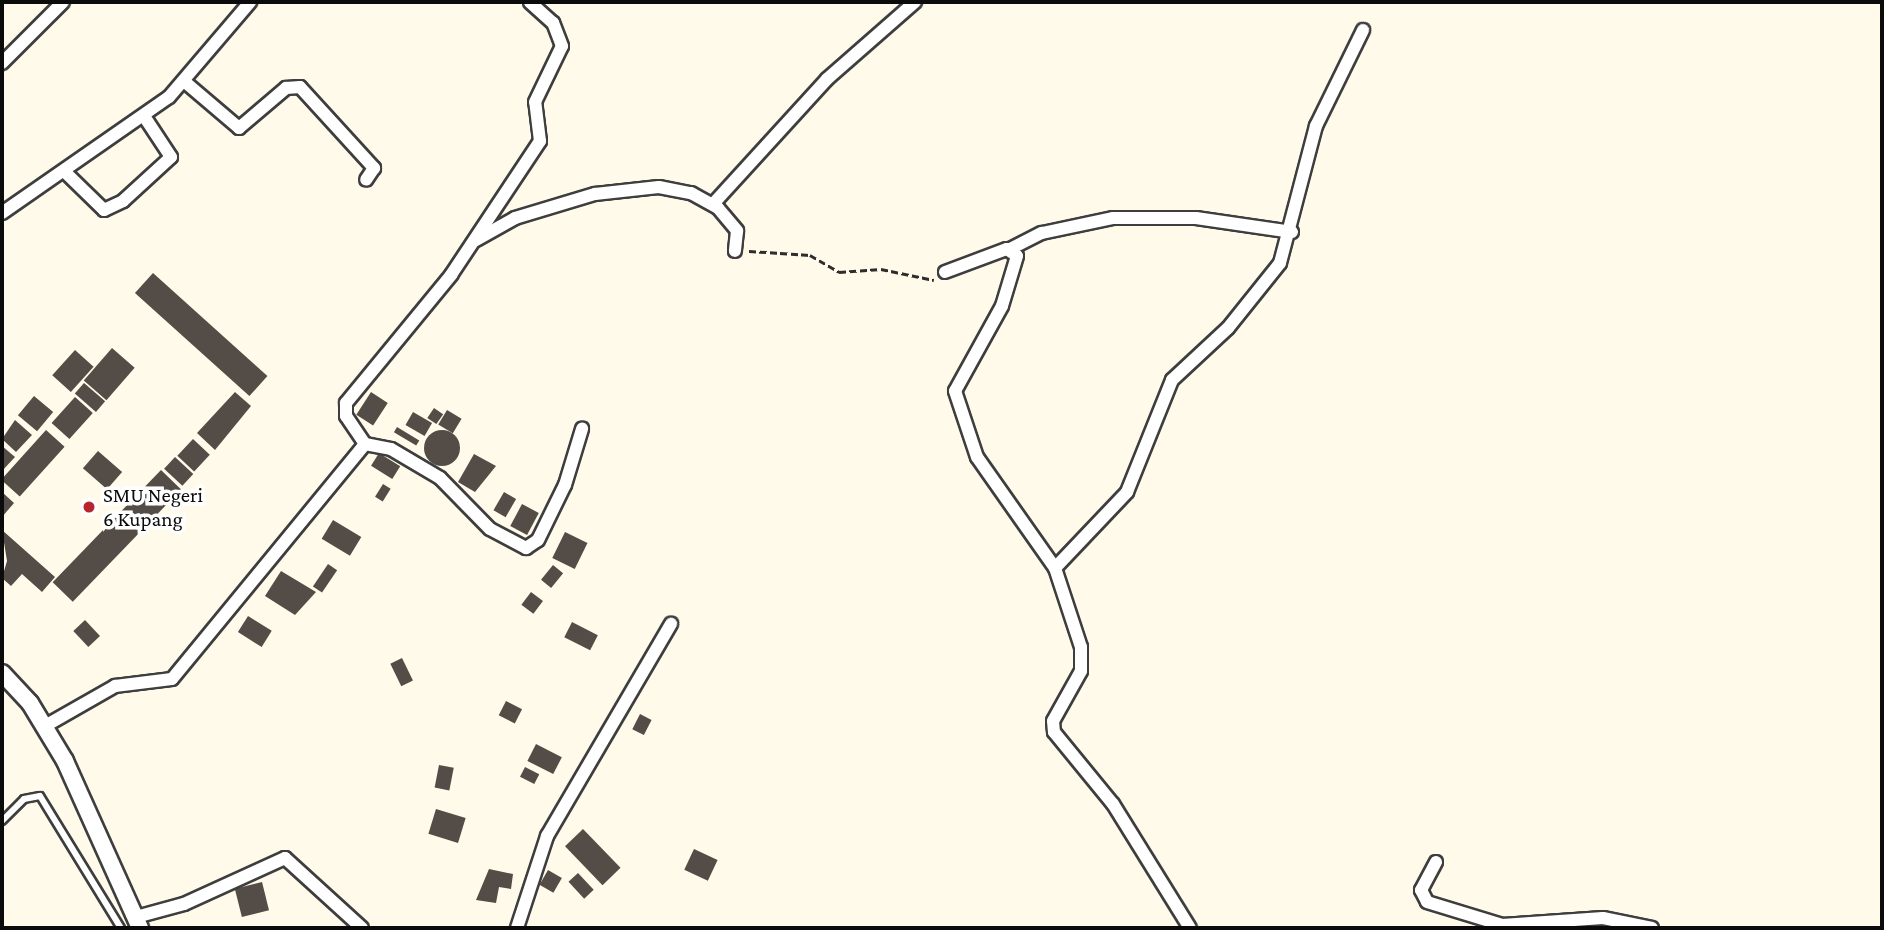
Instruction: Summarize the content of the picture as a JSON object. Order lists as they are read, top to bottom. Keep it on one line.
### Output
{"places":["SMU Negeri 6 Kupang"]}
